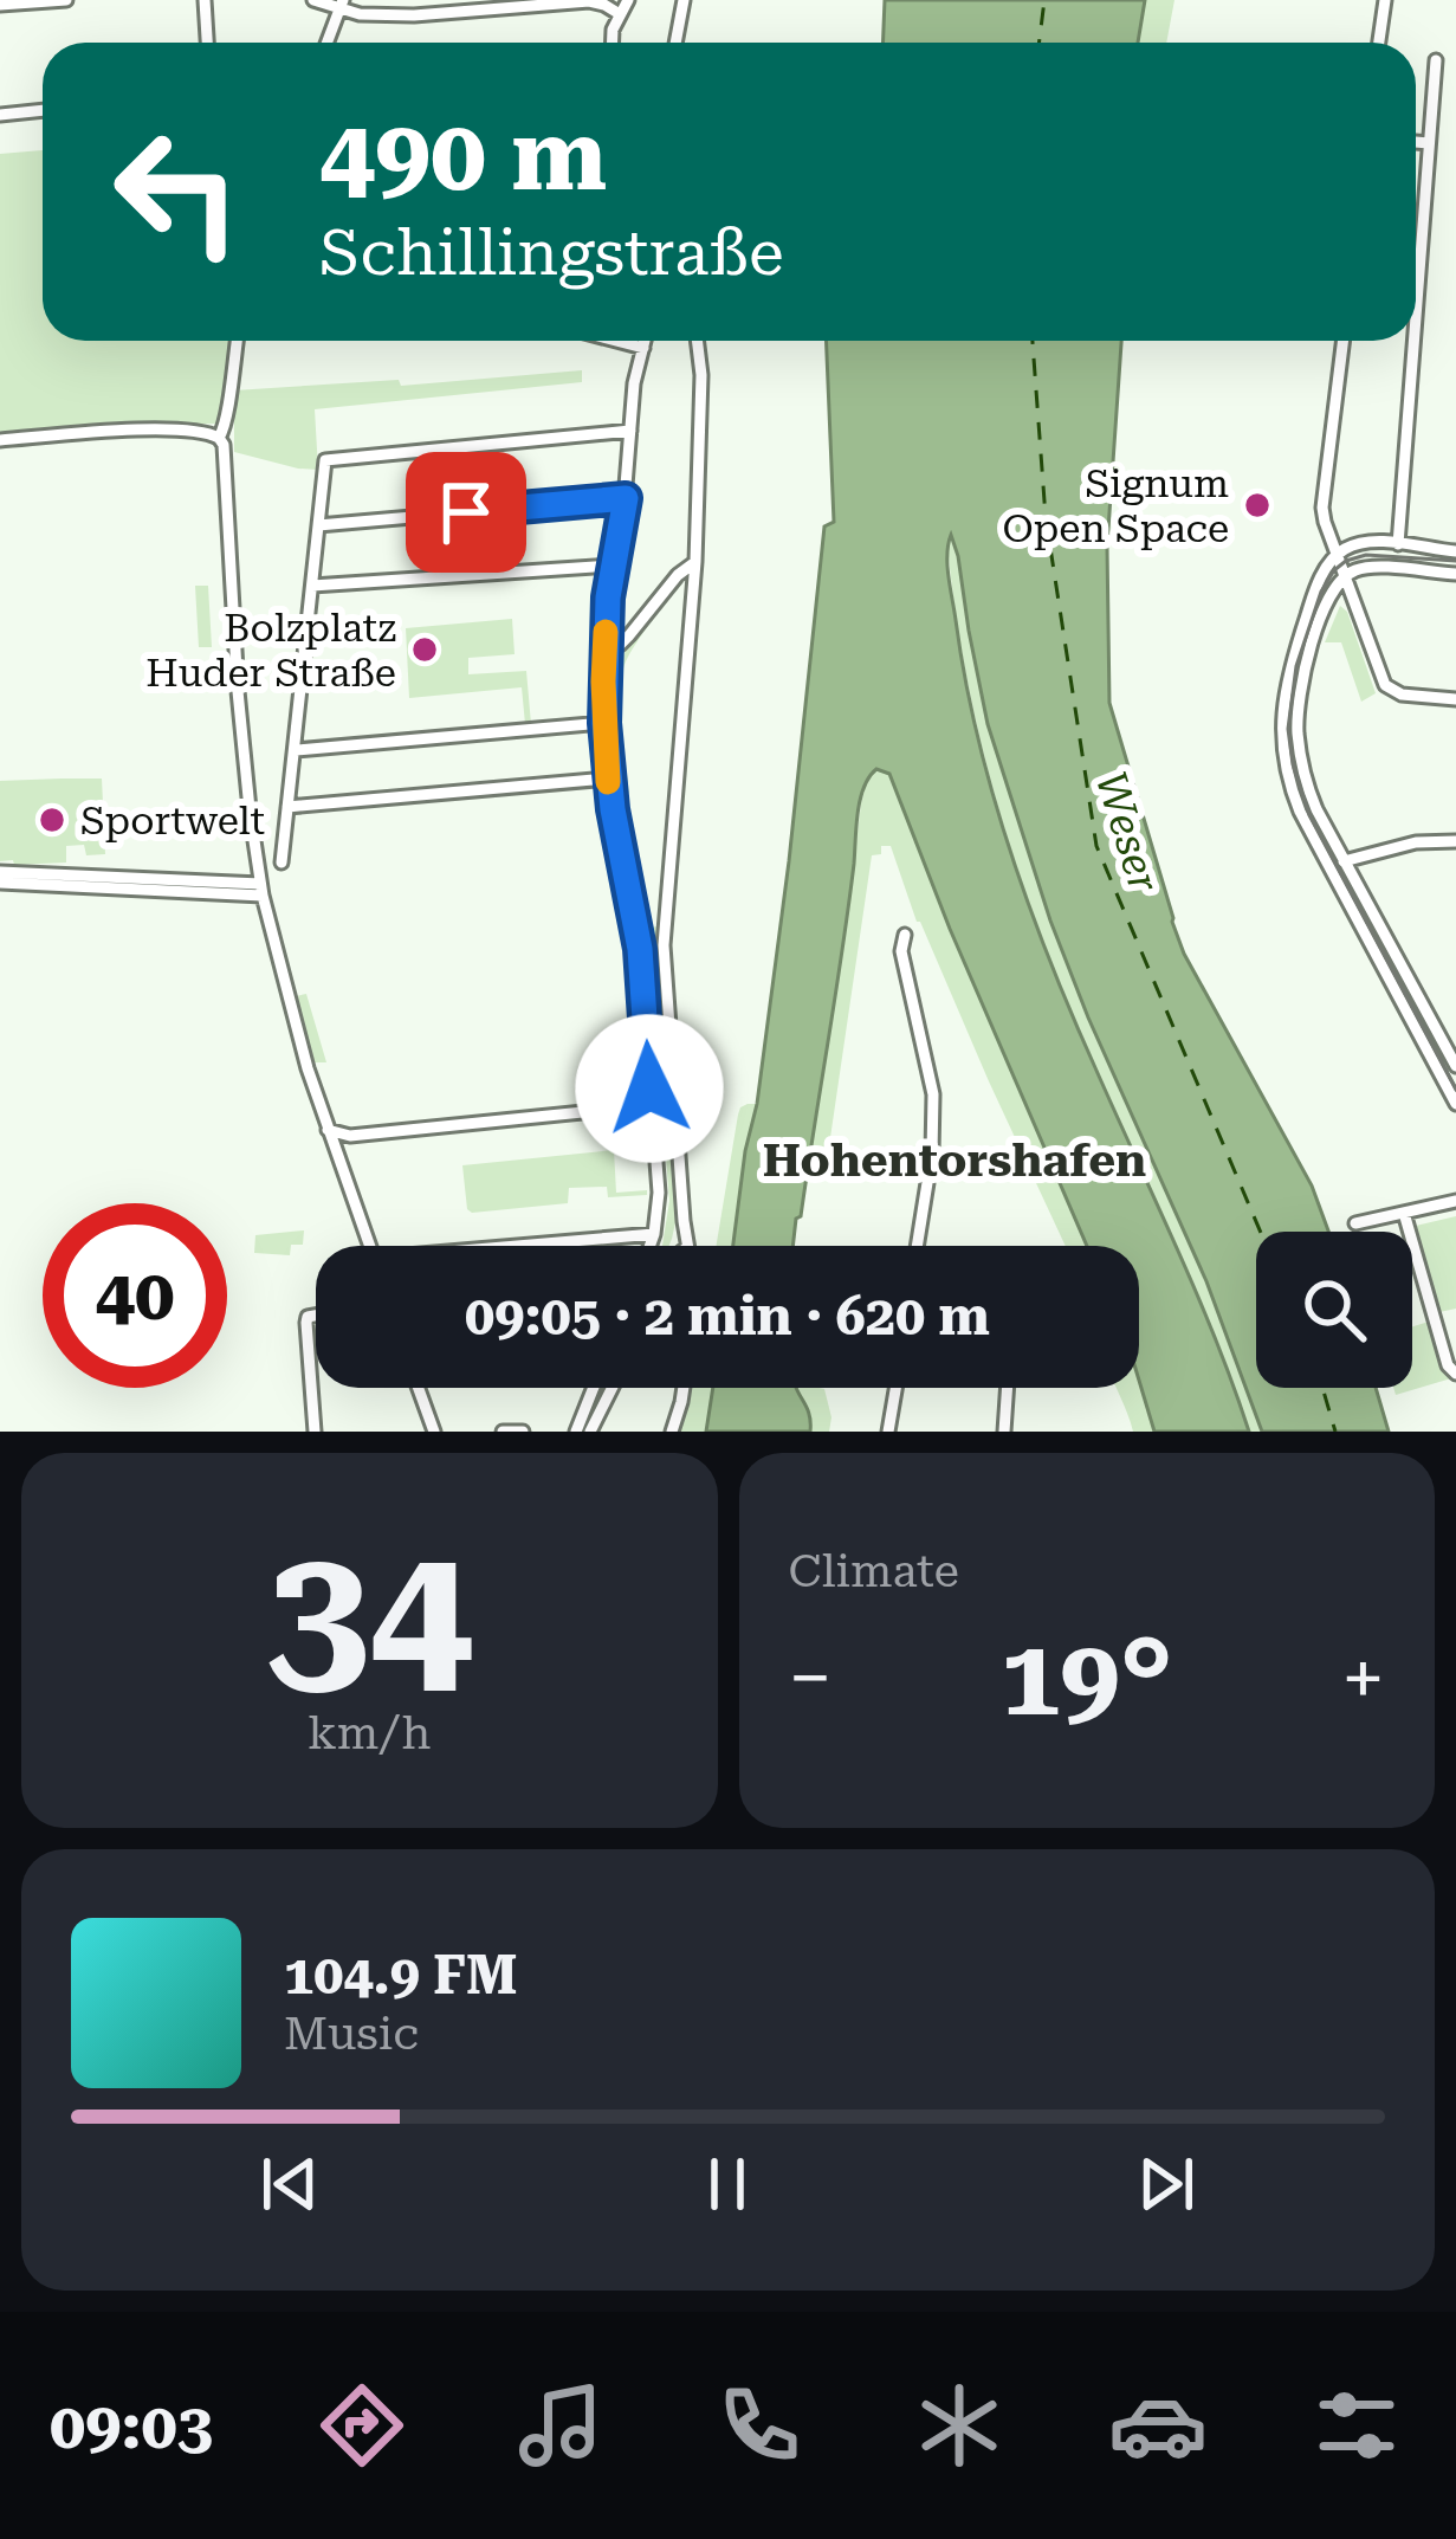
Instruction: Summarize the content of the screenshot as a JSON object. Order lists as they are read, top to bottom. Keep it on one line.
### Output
{"districts":["Hohentorshafen"],"water":["Weser"],"places":["Signum Open Space","Bolzplatz Huder Straße","Sportwelt"],"page":{"turn":["490 m","Schillingstraße"],"limit":"40","trip":"09:05 · 2 min · 620 m","tile":[["34","km/h"],"Climate"],"heat":["−","19°","+"],"song":["104.9 FM","Music"],"tabs":"09:03"}}
